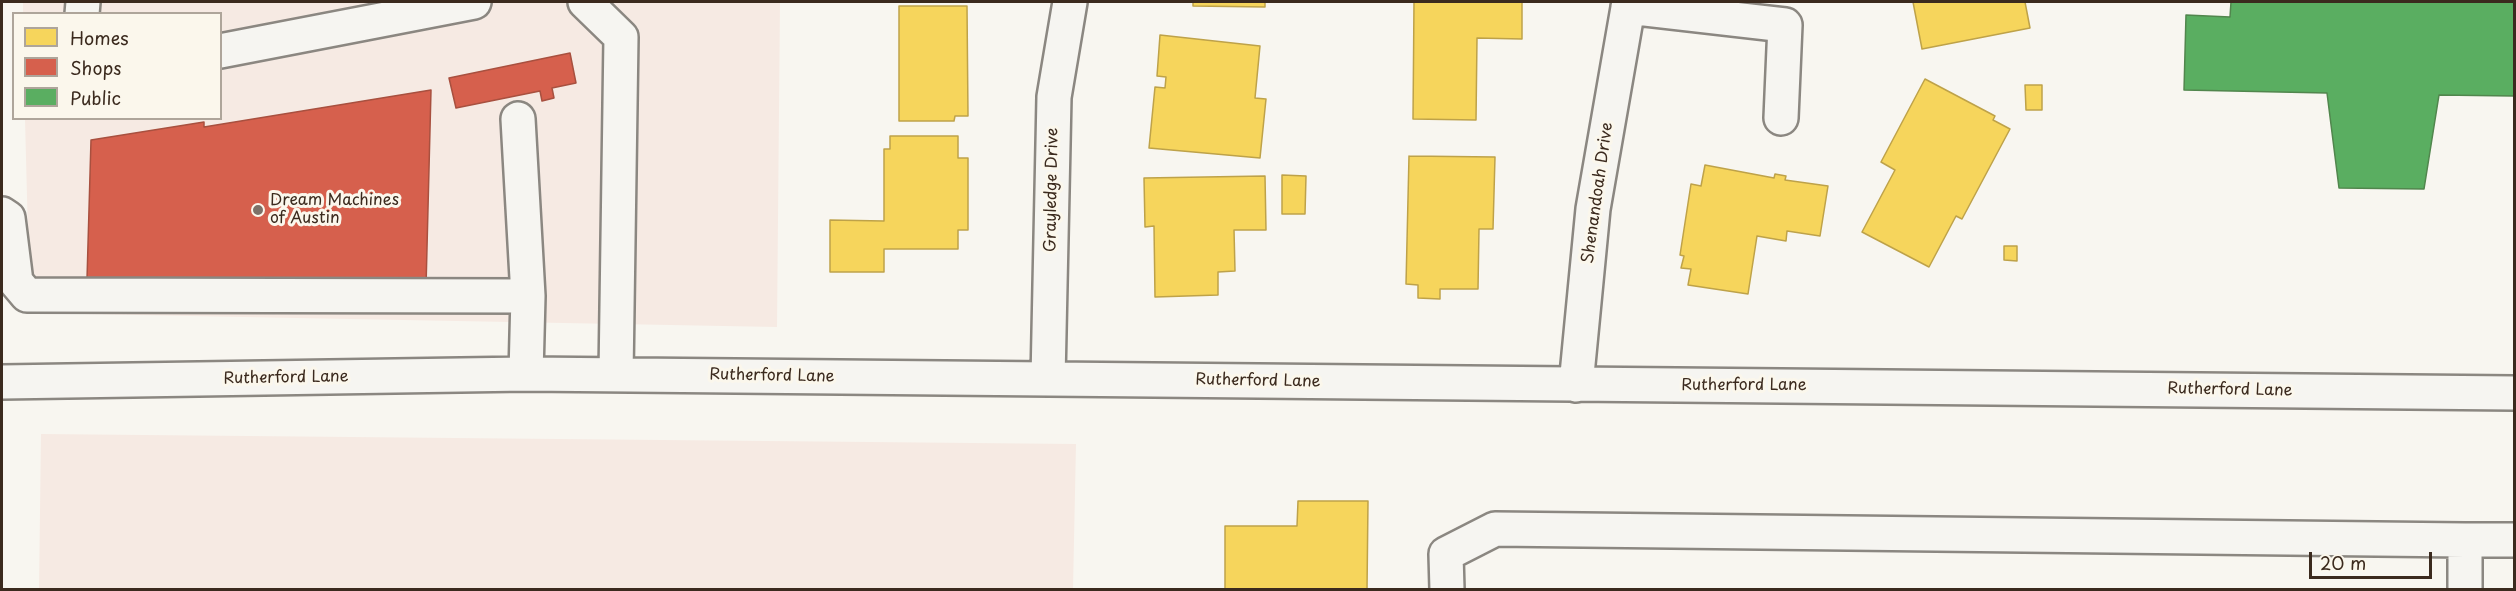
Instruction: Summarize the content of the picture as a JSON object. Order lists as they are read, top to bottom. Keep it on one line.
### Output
{"streets":{"street":["Grayledge Drive","Shenandoah Drive","Rutherford Lane"]},"crossings":[["Grayledge Drive","Rutherford Lane"],["Shenandoah Drive","Rutherford Lane"]],"places":["Dream Machines of Austin"],"legend":["Homes","Shops","Public"],"scale_bar":"20 m"}
